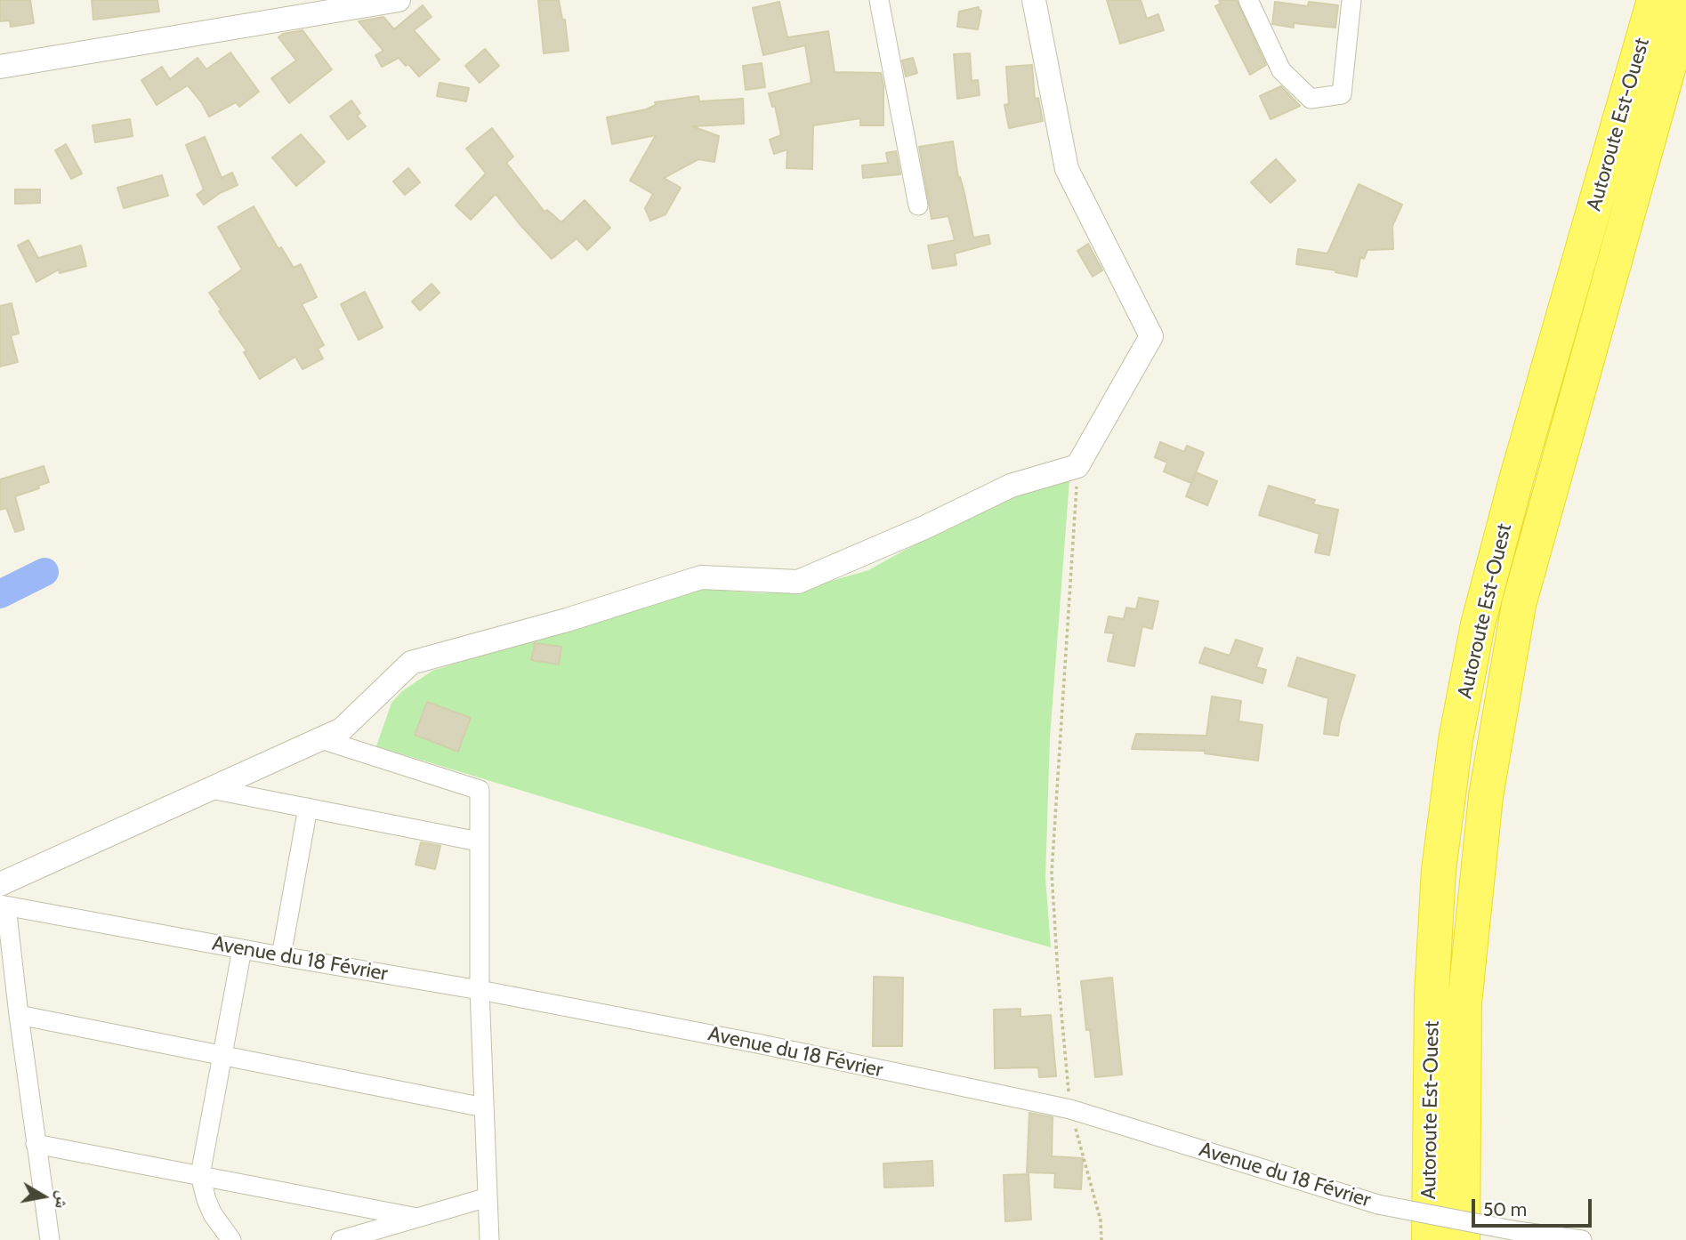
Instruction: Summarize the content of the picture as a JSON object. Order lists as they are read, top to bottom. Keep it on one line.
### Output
{"streets":{"highway":["Autoroute Est-Ouest"],"street":["Avenue du 18 Février"]},"scale_bar":"50 m","north":"right"}
